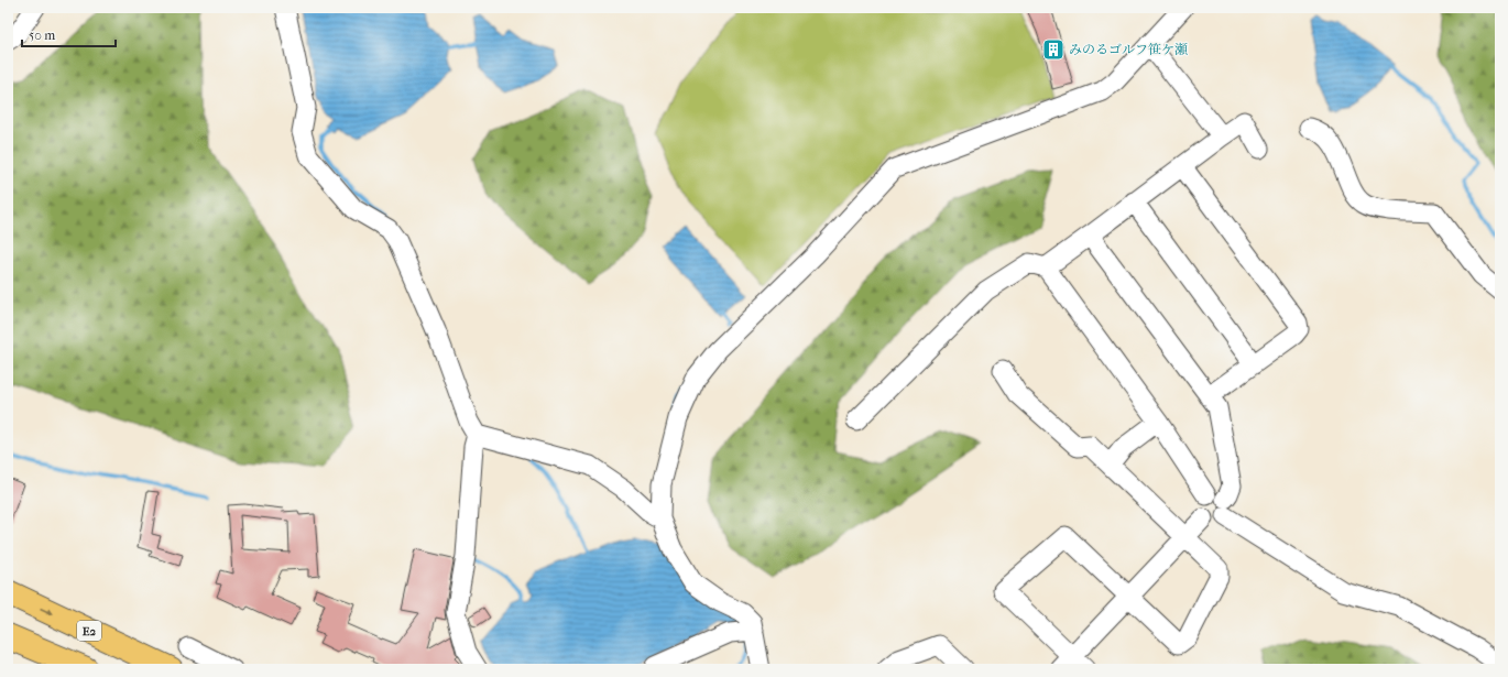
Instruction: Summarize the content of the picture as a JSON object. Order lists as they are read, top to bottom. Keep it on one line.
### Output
{"streets":{"highway":["E2"]},"places":{"building":["みのるゴルフ笹ケ瀬"]},"scale_bar":"50 m"}
